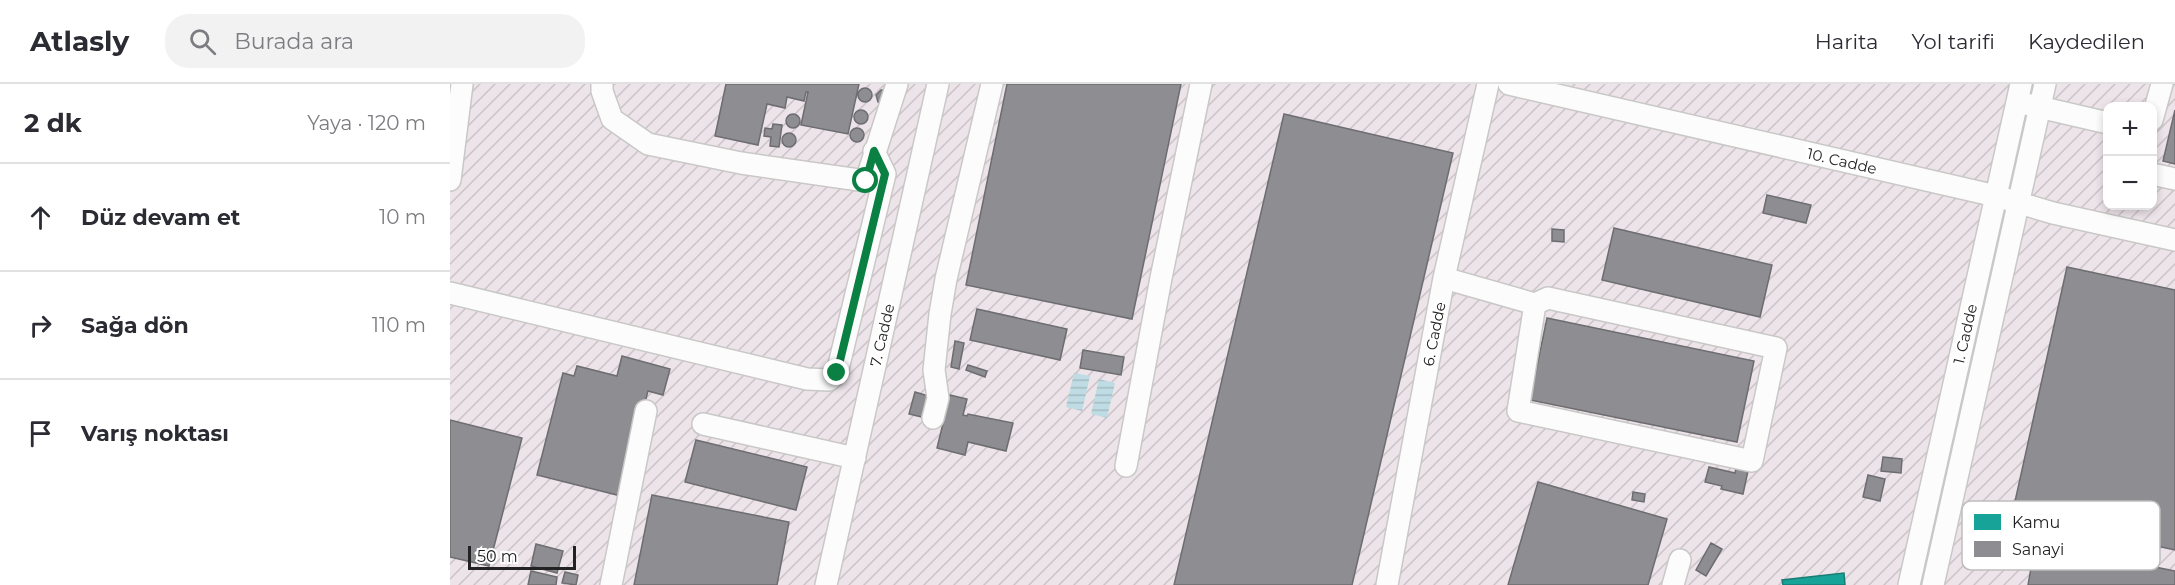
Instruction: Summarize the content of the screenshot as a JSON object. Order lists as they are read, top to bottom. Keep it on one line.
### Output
{"streets":{"street":["10. Cadde","6. Cadde","1. Cadde","7. Cadde"]},"crossings":[["10. Cadde","1. Cadde"]],"legend":["Kamu","Sanayi"],"scale_bar":"50 m","page":{"header":"Atlasly","search":"Burada ara","nav":["Harita","Yol tarifi","Kaydedilen"],"heading":["2 dk","Yaya · 120 m"],"map_buttons":["+","−"],"list":[["Düz devam et","10 m"],["Sağa dön","110 m"],"Varış noktası"],"scale":"50 m"}}
